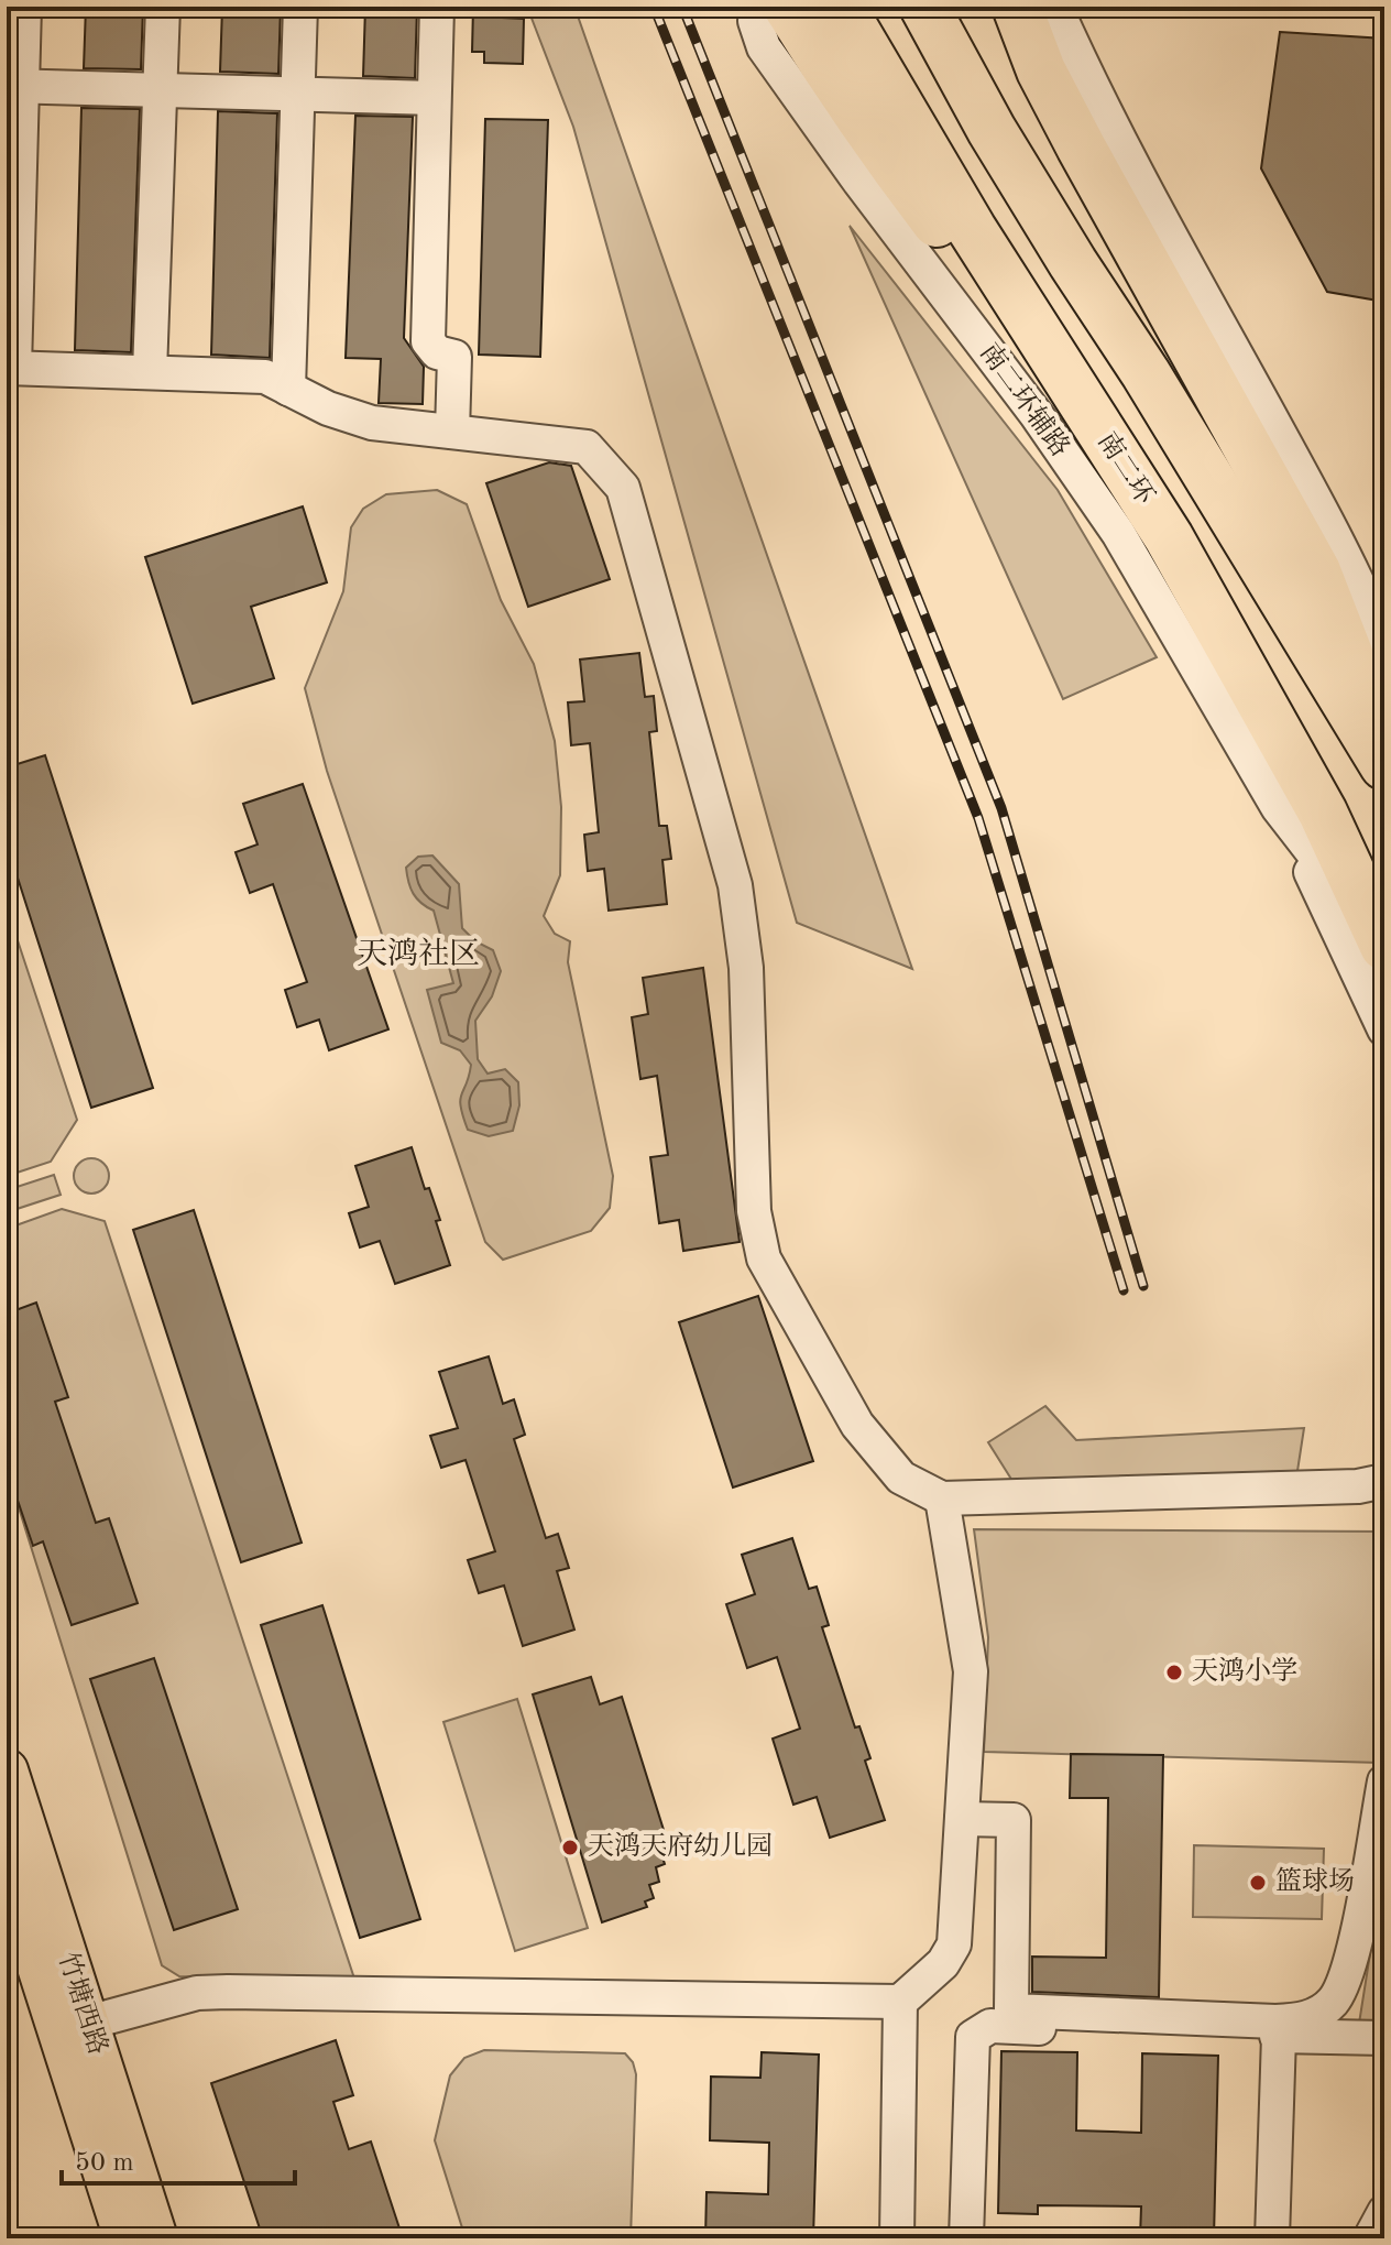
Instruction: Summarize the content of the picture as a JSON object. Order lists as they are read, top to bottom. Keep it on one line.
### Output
{"streets":{"highway":["南二环"],"main road":["竹塘西路"],"street":["南二环辅路"]},"crossings":[["南二环辅路","南二环"]],"districts":["天鸿社区"],"places":["天鸿小学","天鸿天府幼儿园","篮球场"],"scale_bar":"50 m"}
